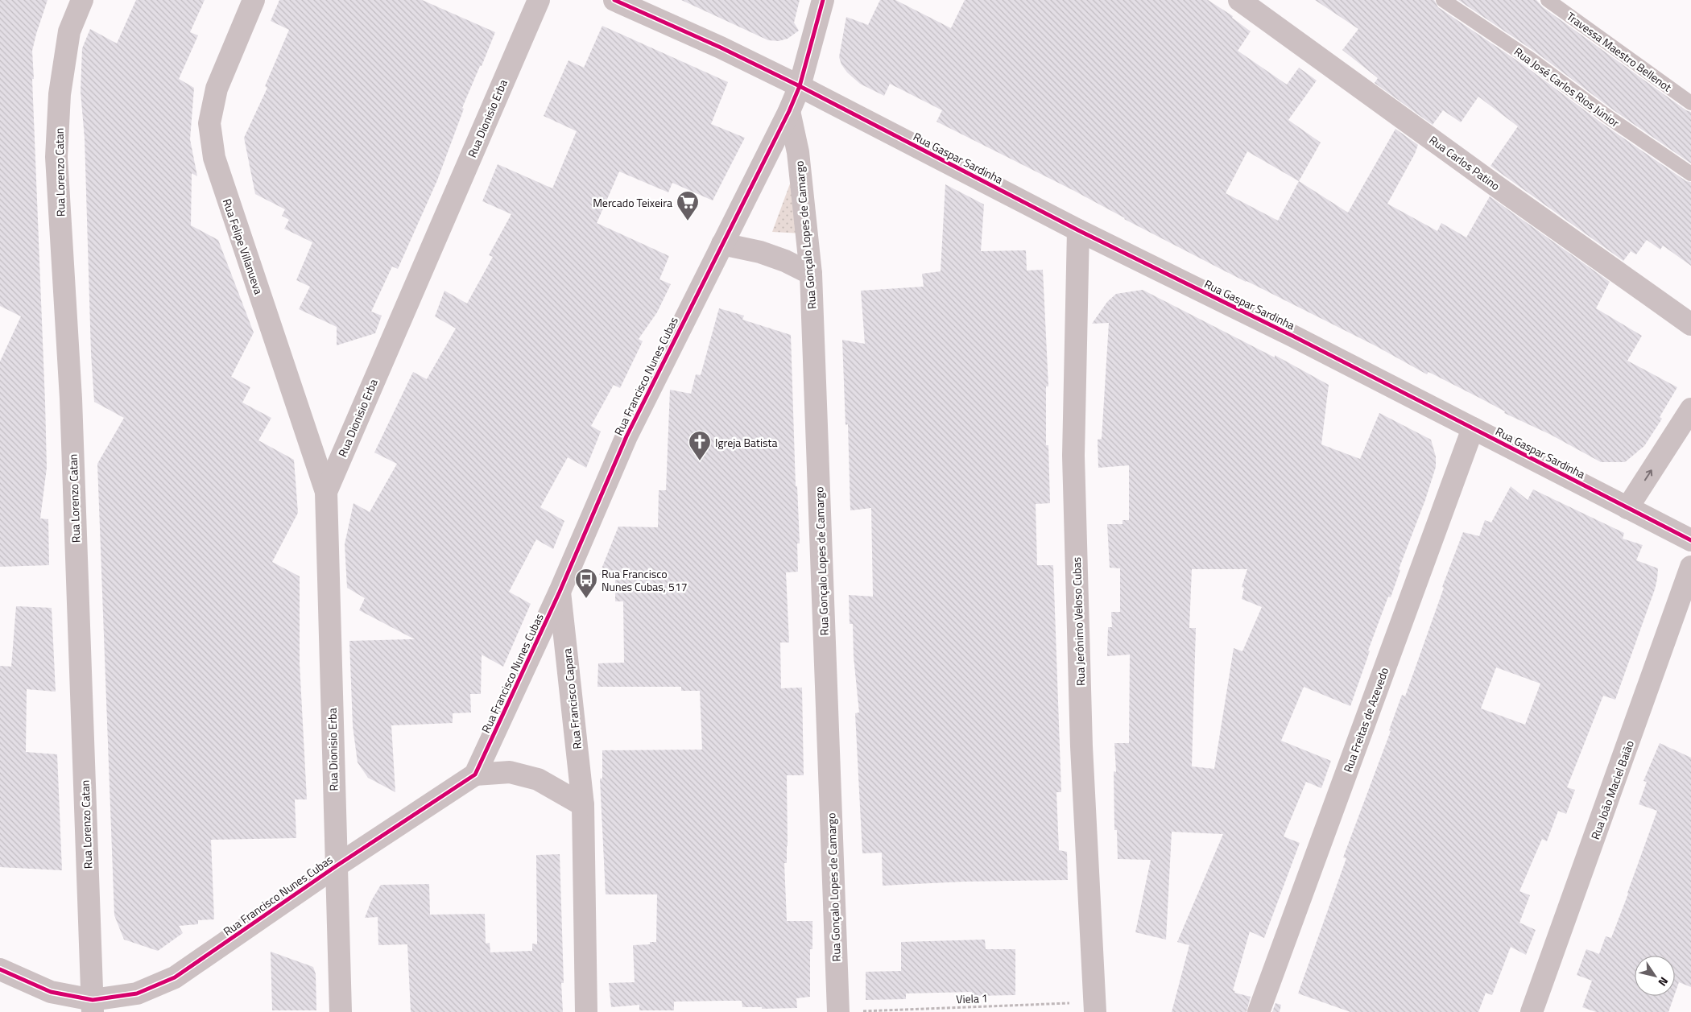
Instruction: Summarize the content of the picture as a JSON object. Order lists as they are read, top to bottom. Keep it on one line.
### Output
{"streets":{"street":["Rua Dionisio Erba","Rua Gaspar Sardinha","Rua Carlos Patino","Rua Lorenzo Catan","Rua Gonçalo Lopes de Camargo","Rua Felipe Villanueva","Rua Francisco Nunes Cubas","Rua Jerônimo Veloso Cubas","Rua Francisco Capara","Rua Freitas de Azevedo","Rua João Maciel Baião"],"lane":["Travessa Maestro Bellenot","Rua José Carlos Rios Júnior"],"path":["Viela 1"]},"crossings":[["Rua Dionisio Erba","Rua Felipe Villanueva"],["Rua Dionisio Erba","Rua Francisco Nunes Cubas"],["Rua Gaspar Sardinha","Rua Francisco Nunes Cubas"],["Rua Gaspar Sardinha","Rua Jerônimo Veloso Cubas"],["Rua Gaspar Sardinha","Rua Freitas de Azevedo"],["Rua Lorenzo Catan","Rua Francisco Nunes Cubas"],["Rua Gonçalo Lopes de Camargo","Rua Francisco Nunes Cubas"],["Rua Francisco Nunes Cubas","Rua Francisco Capara"],["Rua Jerônimo Veloso Cubas","Viela 1"]],"places":{"supermarket":["Mercado Teixeira"],"church":["Igreja Batista"],"bus stop":["Rua Francisco Nunes Cubas, 517"]},"north":"bottom right"}
